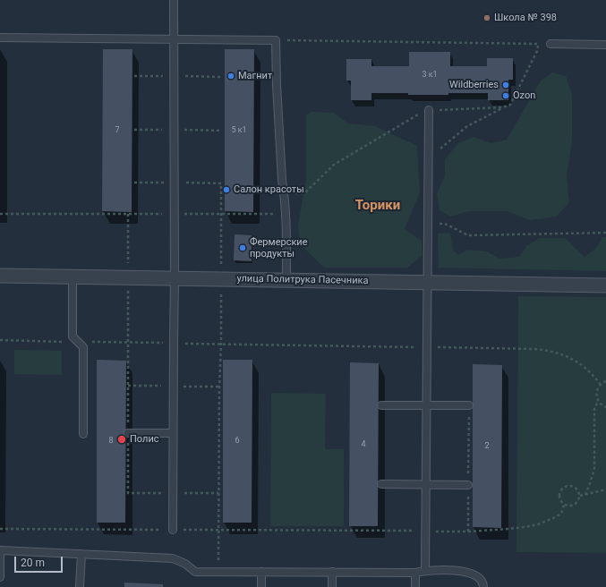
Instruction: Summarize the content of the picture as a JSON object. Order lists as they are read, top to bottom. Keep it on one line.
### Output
{"streets":{"street":["улица Политрука Пасечника"]},"districts":["Торики"],"places":["Школа № 398","Магнит","Wildberries","Ozon","Салон красоты","Фермерские продукты","Полис"],"house_numbers":["3 к1","7","5 к1","8","6","4","2"],"scale_bar":"20 m"}
